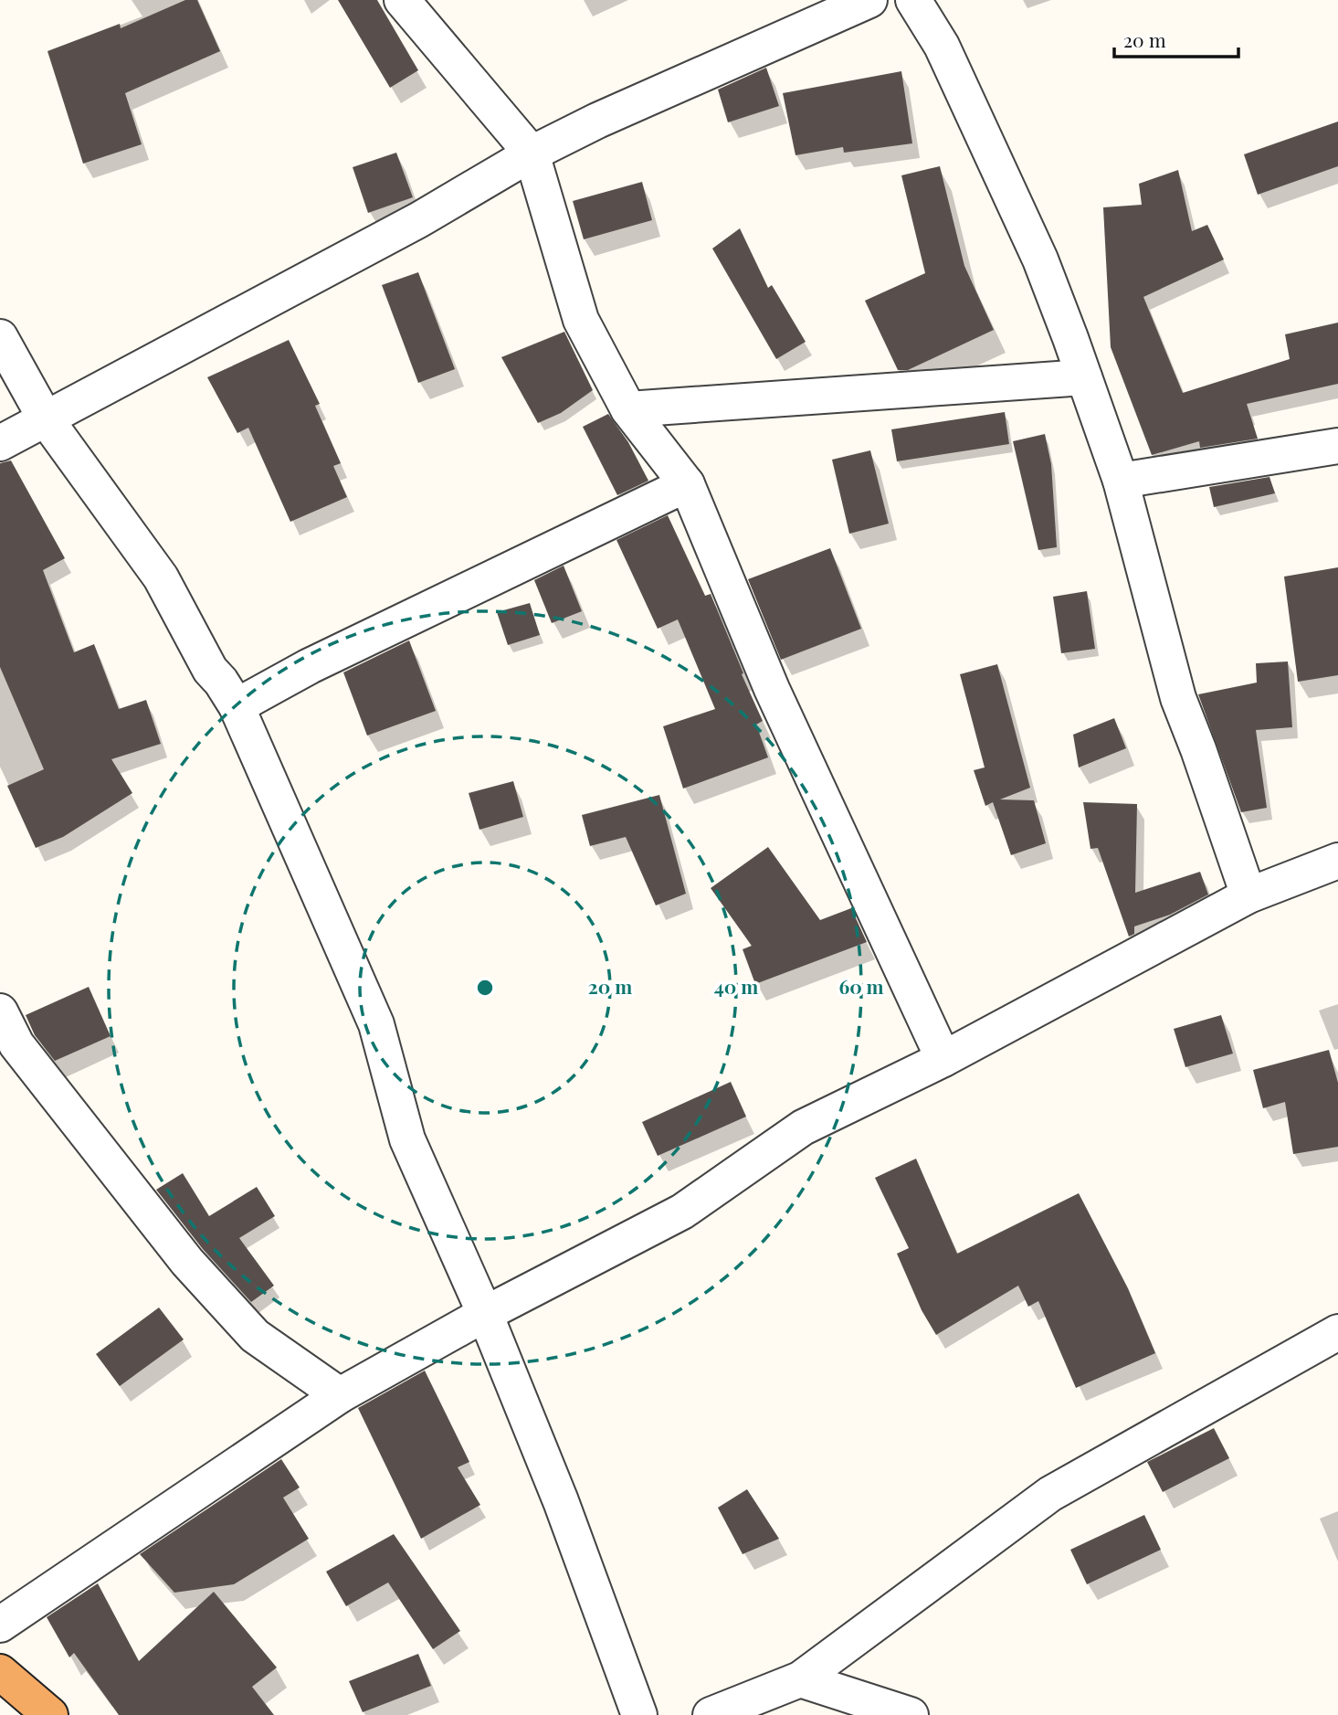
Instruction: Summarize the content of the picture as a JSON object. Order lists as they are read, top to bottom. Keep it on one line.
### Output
{"scale_bar":"20 m","rings":["20 m","40 m","60 m"]}
